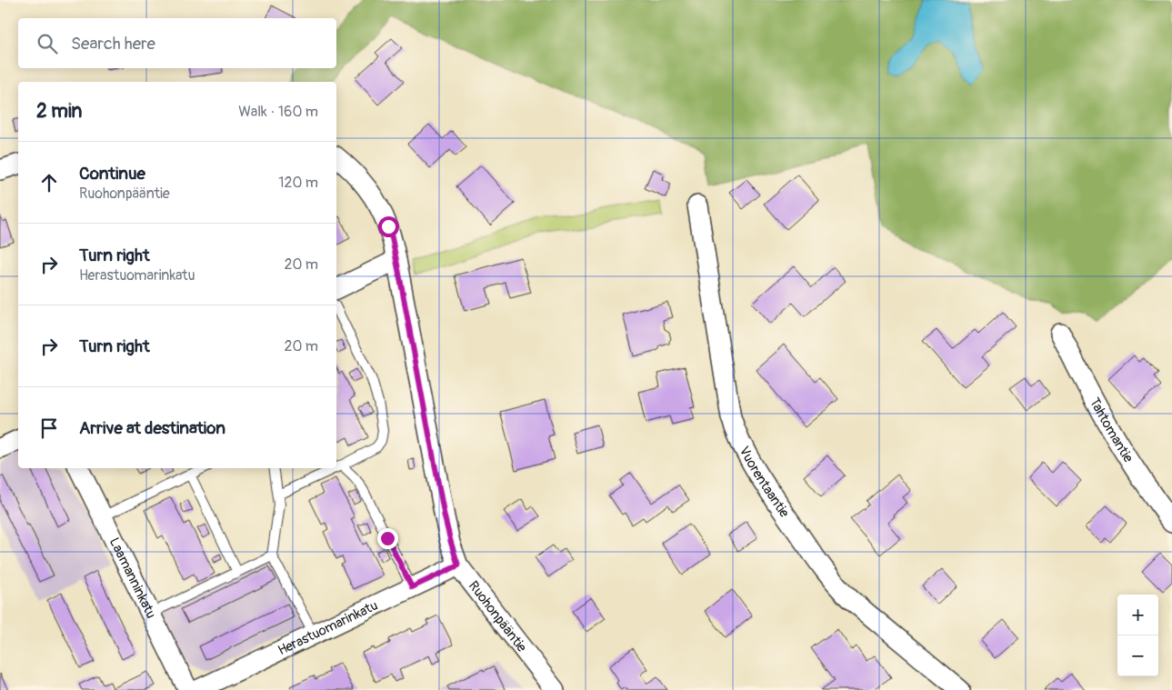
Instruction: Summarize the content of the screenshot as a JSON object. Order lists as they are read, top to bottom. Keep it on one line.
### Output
{"streets":{"street":["Tahtomantie","Vuorentaantie","Laamanninkatu","Ruohonpääntie","Herastuomarinkatu"]},"crossings":[["Ruohonpääntie","Herastuomarinkatu"]],"page":{"search":"Search here","heading":["2 min","Walk · 160 m"],"list":[["Continue","Ruohonpääntie","120 m"],["Turn right","Herastuomarinkatu","20 m"],["Turn right","20 m"],"Arrive at destination"],"map_buttons":["+","−"]}}
